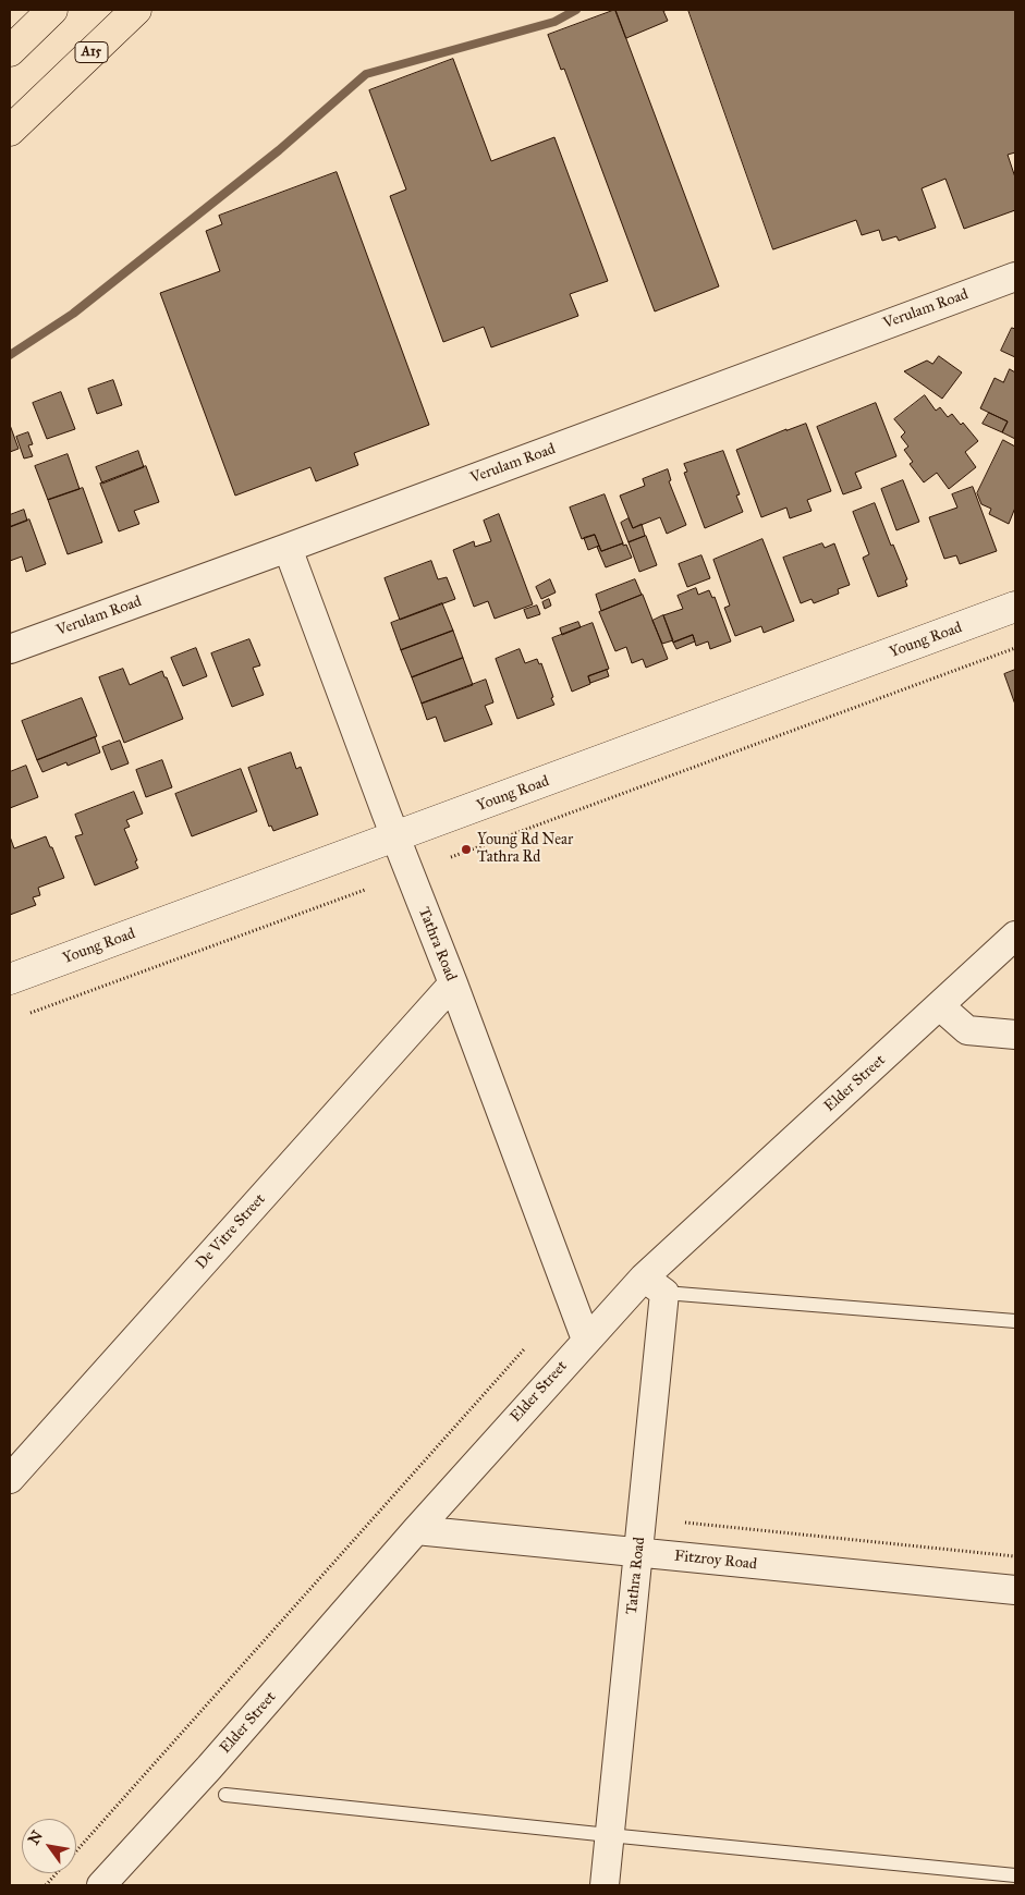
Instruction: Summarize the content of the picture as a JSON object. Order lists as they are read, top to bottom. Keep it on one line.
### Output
{"streets":{"highway":["A15"],"street":["Verulam Road","Young Road","Tathra Road","Elder Street","De Vitre Street","Fitzroy Road"]},"crossings":[["Verulam Road","Tathra Road"],["Young Road","Tathra Road"],["Tathra Road","Elder Street"],["Tathra Road","De Vitre Street"],["Tathra Road","Fitzroy Road"],["Elder Street","Fitzroy Road"]],"places":["Young Rd Near Tathra Rd"],"north":"top left"}
